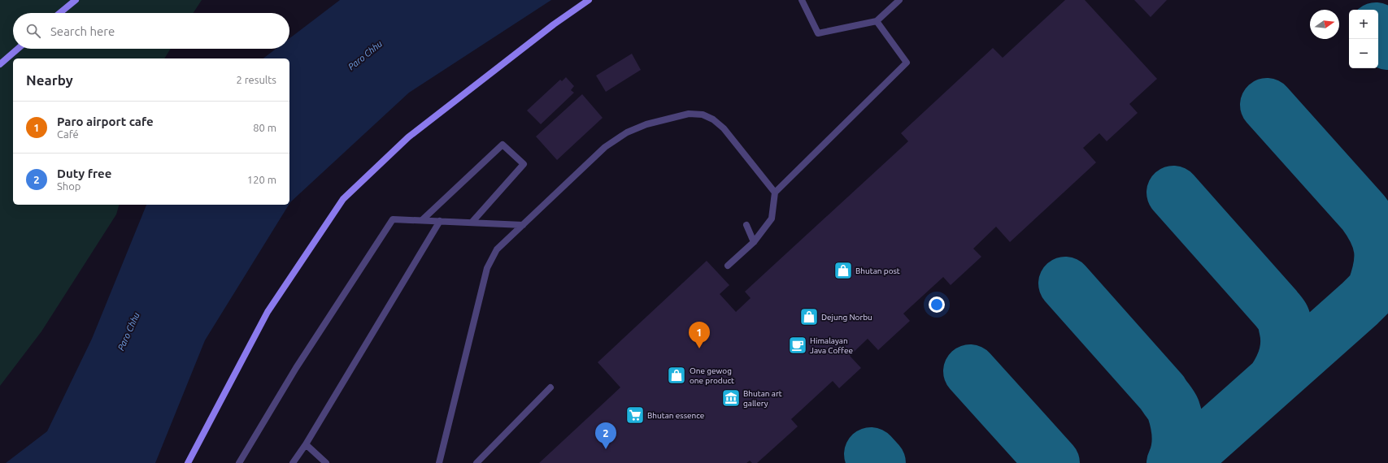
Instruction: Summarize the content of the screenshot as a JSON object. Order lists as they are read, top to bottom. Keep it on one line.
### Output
{"water":["Paro Chhu"],"places":{"shop":["Bhutan post","Dejung Norbu","One gewog one product"],"cafe":["Himalayan Java Coffee"],"museum":["Bhutan art gallery"],"supermarket":["Bhutan essence"]},"north":"right","page":{"map_buttons":["+","−"],"search":"Search here","heading":["Nearby","2 results"],"list":[{"mark":"1","name":"Paro airport cafe","note":"Café","value":"80 m"},{"mark":"2","name":"Duty free","note":"Shop","value":"120 m"}],"pins":["1","2"]}}
